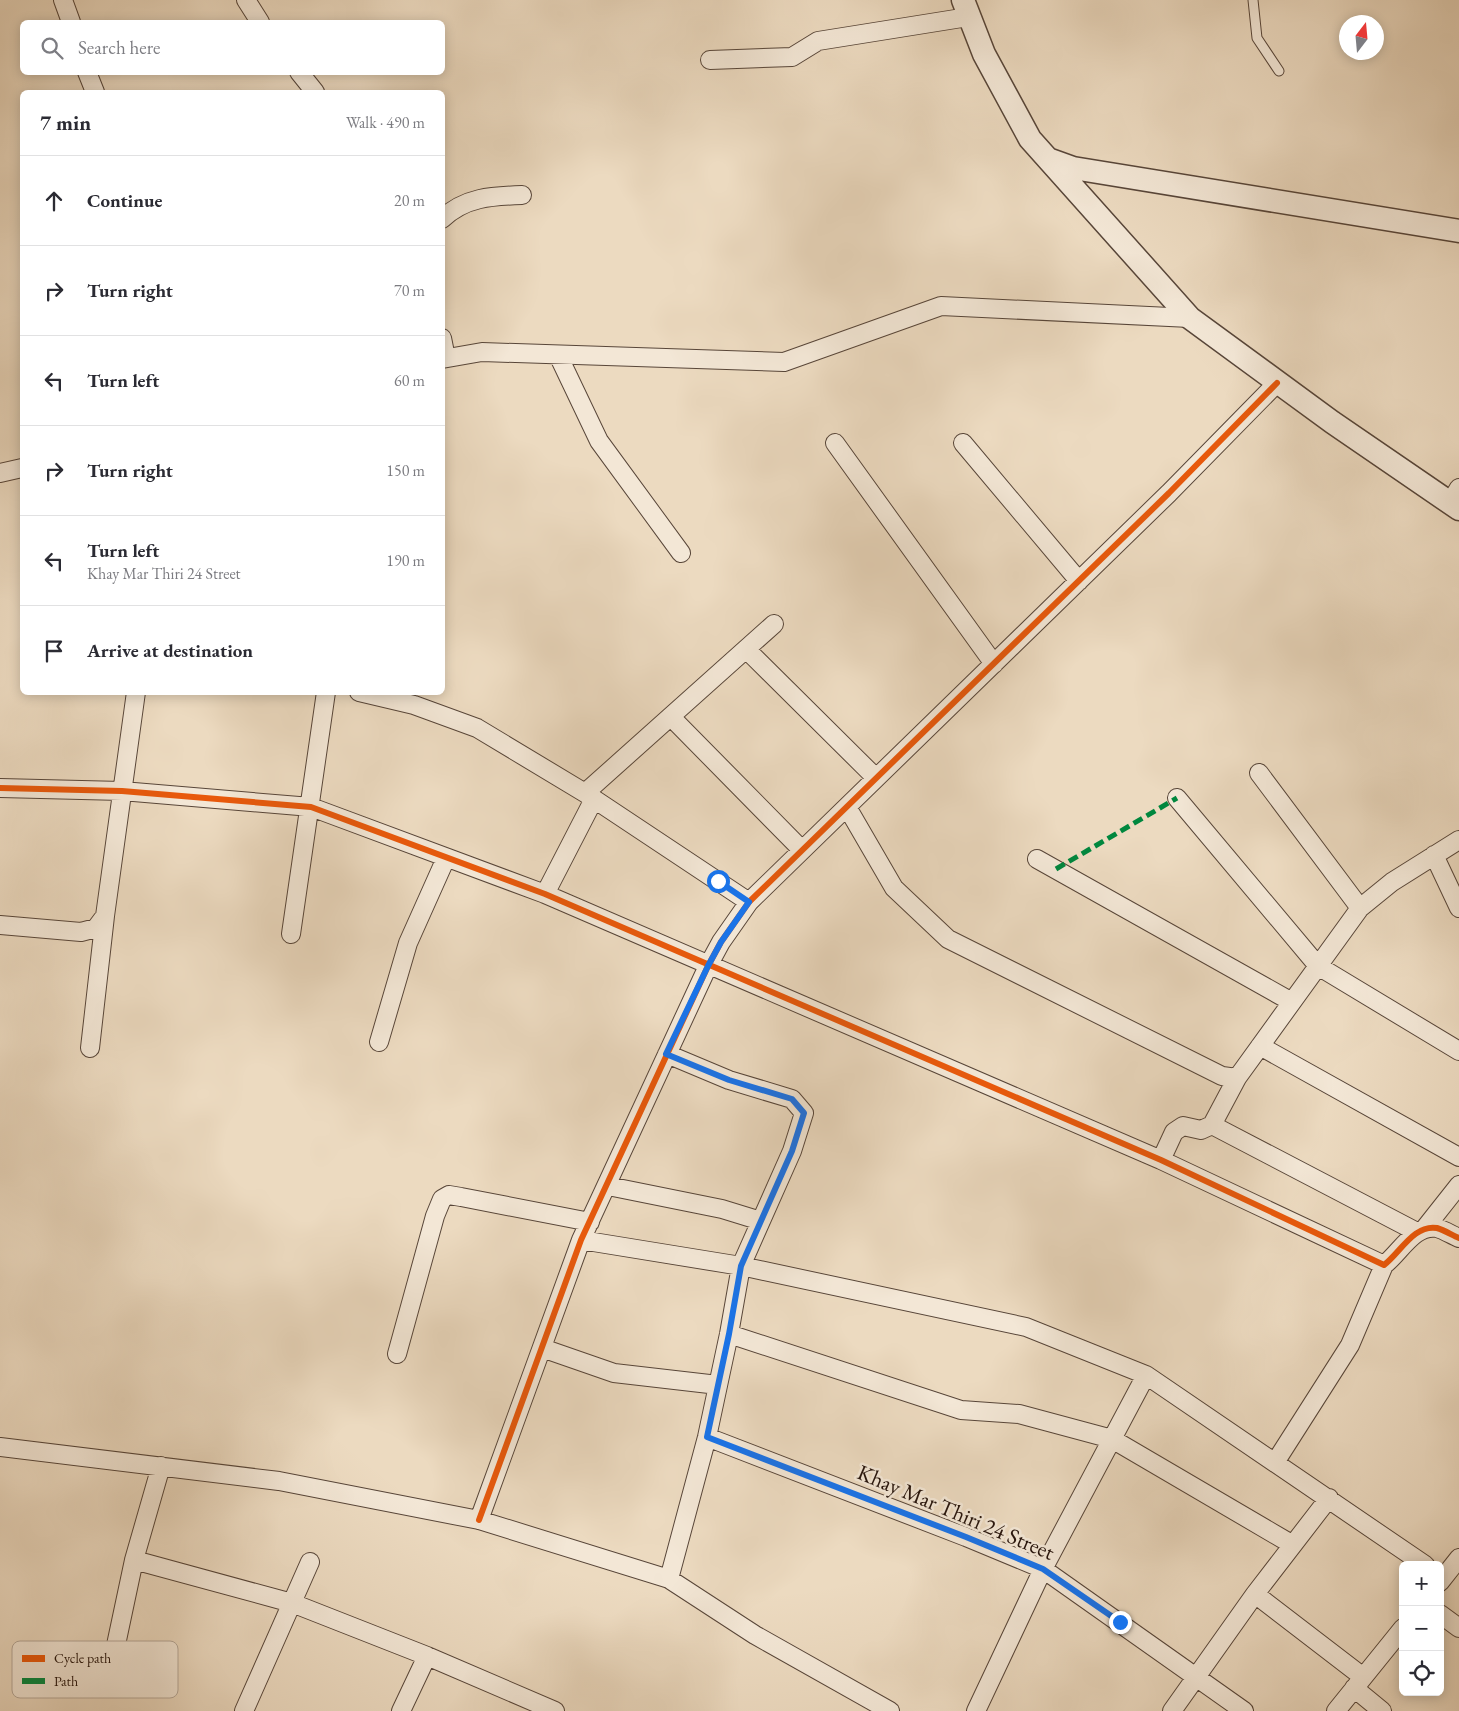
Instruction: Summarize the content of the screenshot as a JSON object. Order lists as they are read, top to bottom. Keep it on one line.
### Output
{"streets":{"street":["Khay Mar Thiri 24 Street"]},"legend":["Cycle path","Path"],"north":"top","page":{"search":"Search here","heading":["7 min","Walk · 490 m"],"list":[["Continue","20 m"],["Turn right","70 m"],["Turn left","60 m"],["Turn right","150 m"],["Turn left","Khay Mar Thiri 24 Street","190 m"],"Arrive at destination"],"map_buttons":["+","−"]}}
